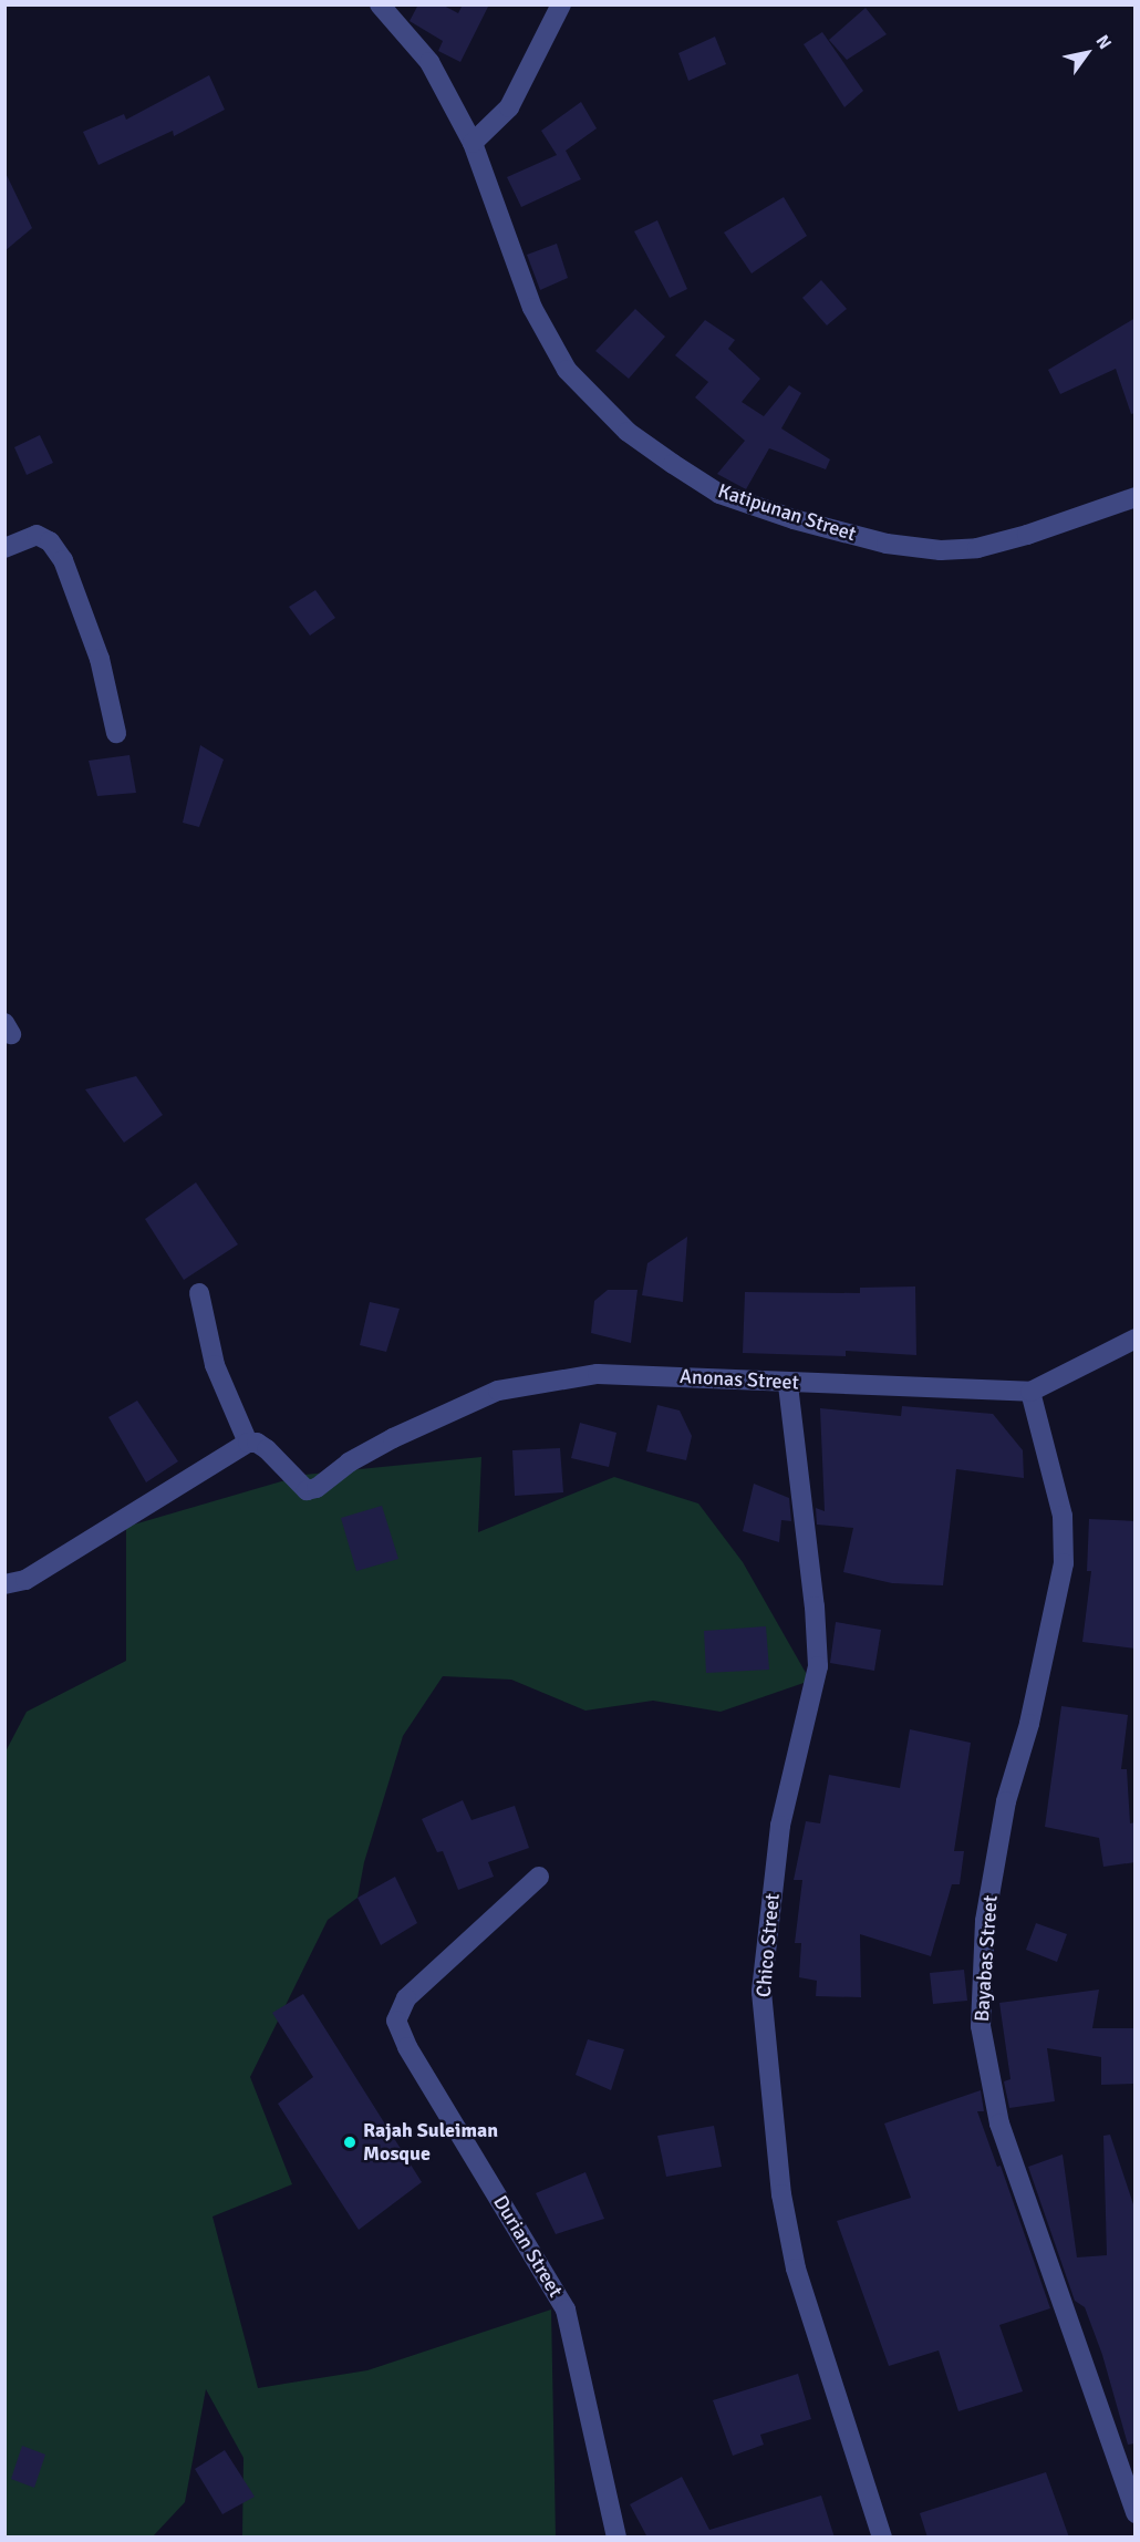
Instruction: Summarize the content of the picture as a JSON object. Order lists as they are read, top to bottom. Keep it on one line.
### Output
{"streets":{"street":["Katipunan Street","Anonas Street","Chico Street","Bayabas Street","Durian Street"]},"crossings":[["Anonas Street","Chico Street"],["Anonas Street","Bayabas Street"]],"places":["Rajah Suleiman Mosque"],"north":"top right"}
